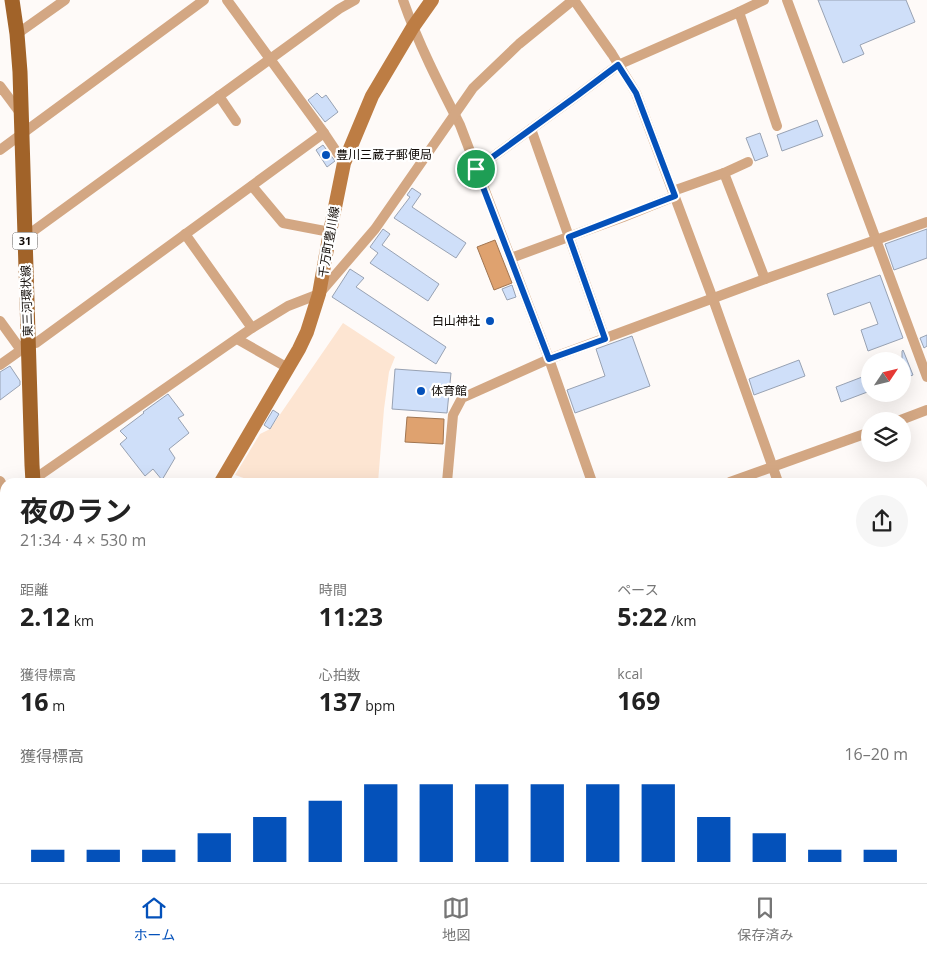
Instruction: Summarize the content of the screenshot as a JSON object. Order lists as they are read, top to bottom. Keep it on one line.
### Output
{"streets":{"main road":["31","千万町豊川線","東三河環状線"]},"places":["豊川三蔵子郵便局","白山神社","体育館"],"north":"top right","page":{"heading":["夜のラン","21:34 · 4 × 530 m"],"stats":[["距離","2.12 km"],["時間","11:23"],["ペース","5:22 /km"],["獲得標高","16 m"],["心拍数","137 bpm"],["kcal","169"]],"chart":["獲得標高","16–20 m"],"tabs":["ホーム","地図","保存済み"]}}
